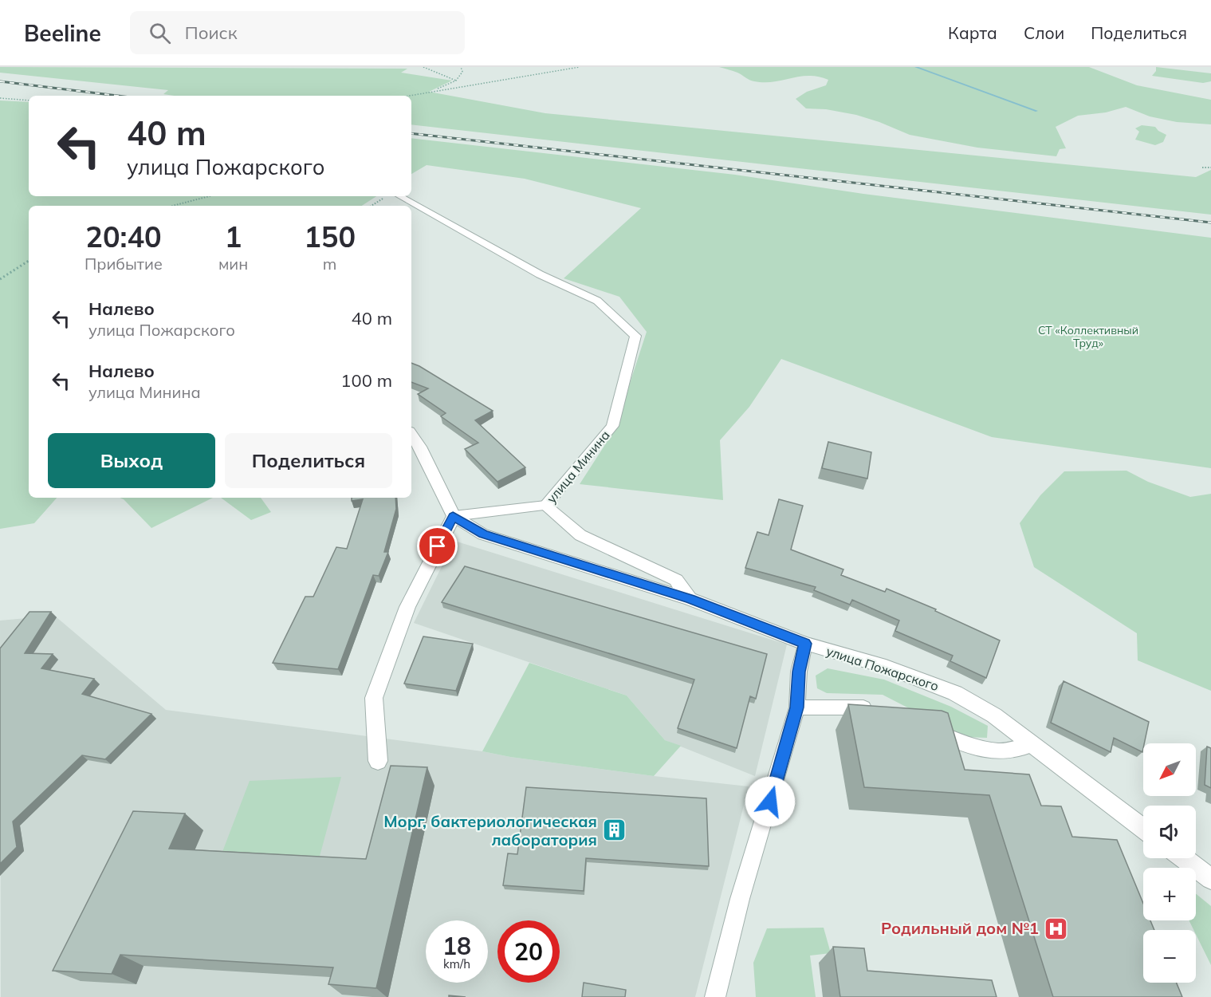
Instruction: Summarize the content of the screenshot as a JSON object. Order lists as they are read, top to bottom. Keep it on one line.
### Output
{"streets":{"street":["улица Минина","улица Пожарского"]},"crossings":[["улица Минина","улица Пожарского"]],"parks":["СТ «Коллективный Труд»"],"places":{"building":["Морг, бактериологическая лаборатория"],"hospital":["Родильный дом №1"]},"north":"bottom left","page":{"header":"Beeline","search":"Поиск","nav":["Карта","Слои","Поделиться"],"turn":["40 m","улица Пожарского"],"eta":["20:40","Прибытие","1","мин","150","m"],"list":[{"name":"Налево","note":"улица Пожарского","value":"40 m"},{"name":"Налево","note":"улица Минина","value":"100 m"}],"buttons":["Выход","Поделиться"],"map_buttons":["+","−"],"speed":"18 km/h","limit":"20"}}
